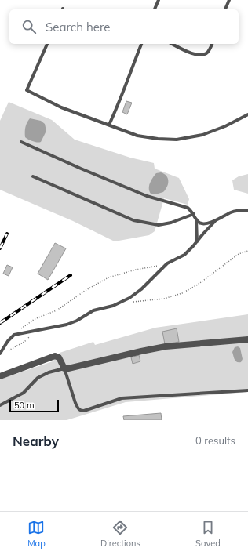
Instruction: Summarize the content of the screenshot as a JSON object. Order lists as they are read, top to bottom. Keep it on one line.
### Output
{"scale_bar":"50 m","page":{"search":"Search here","scale":"50 m","heading":["Nearby","0 results"],"nav":["Map","Directions","Saved"]}}
